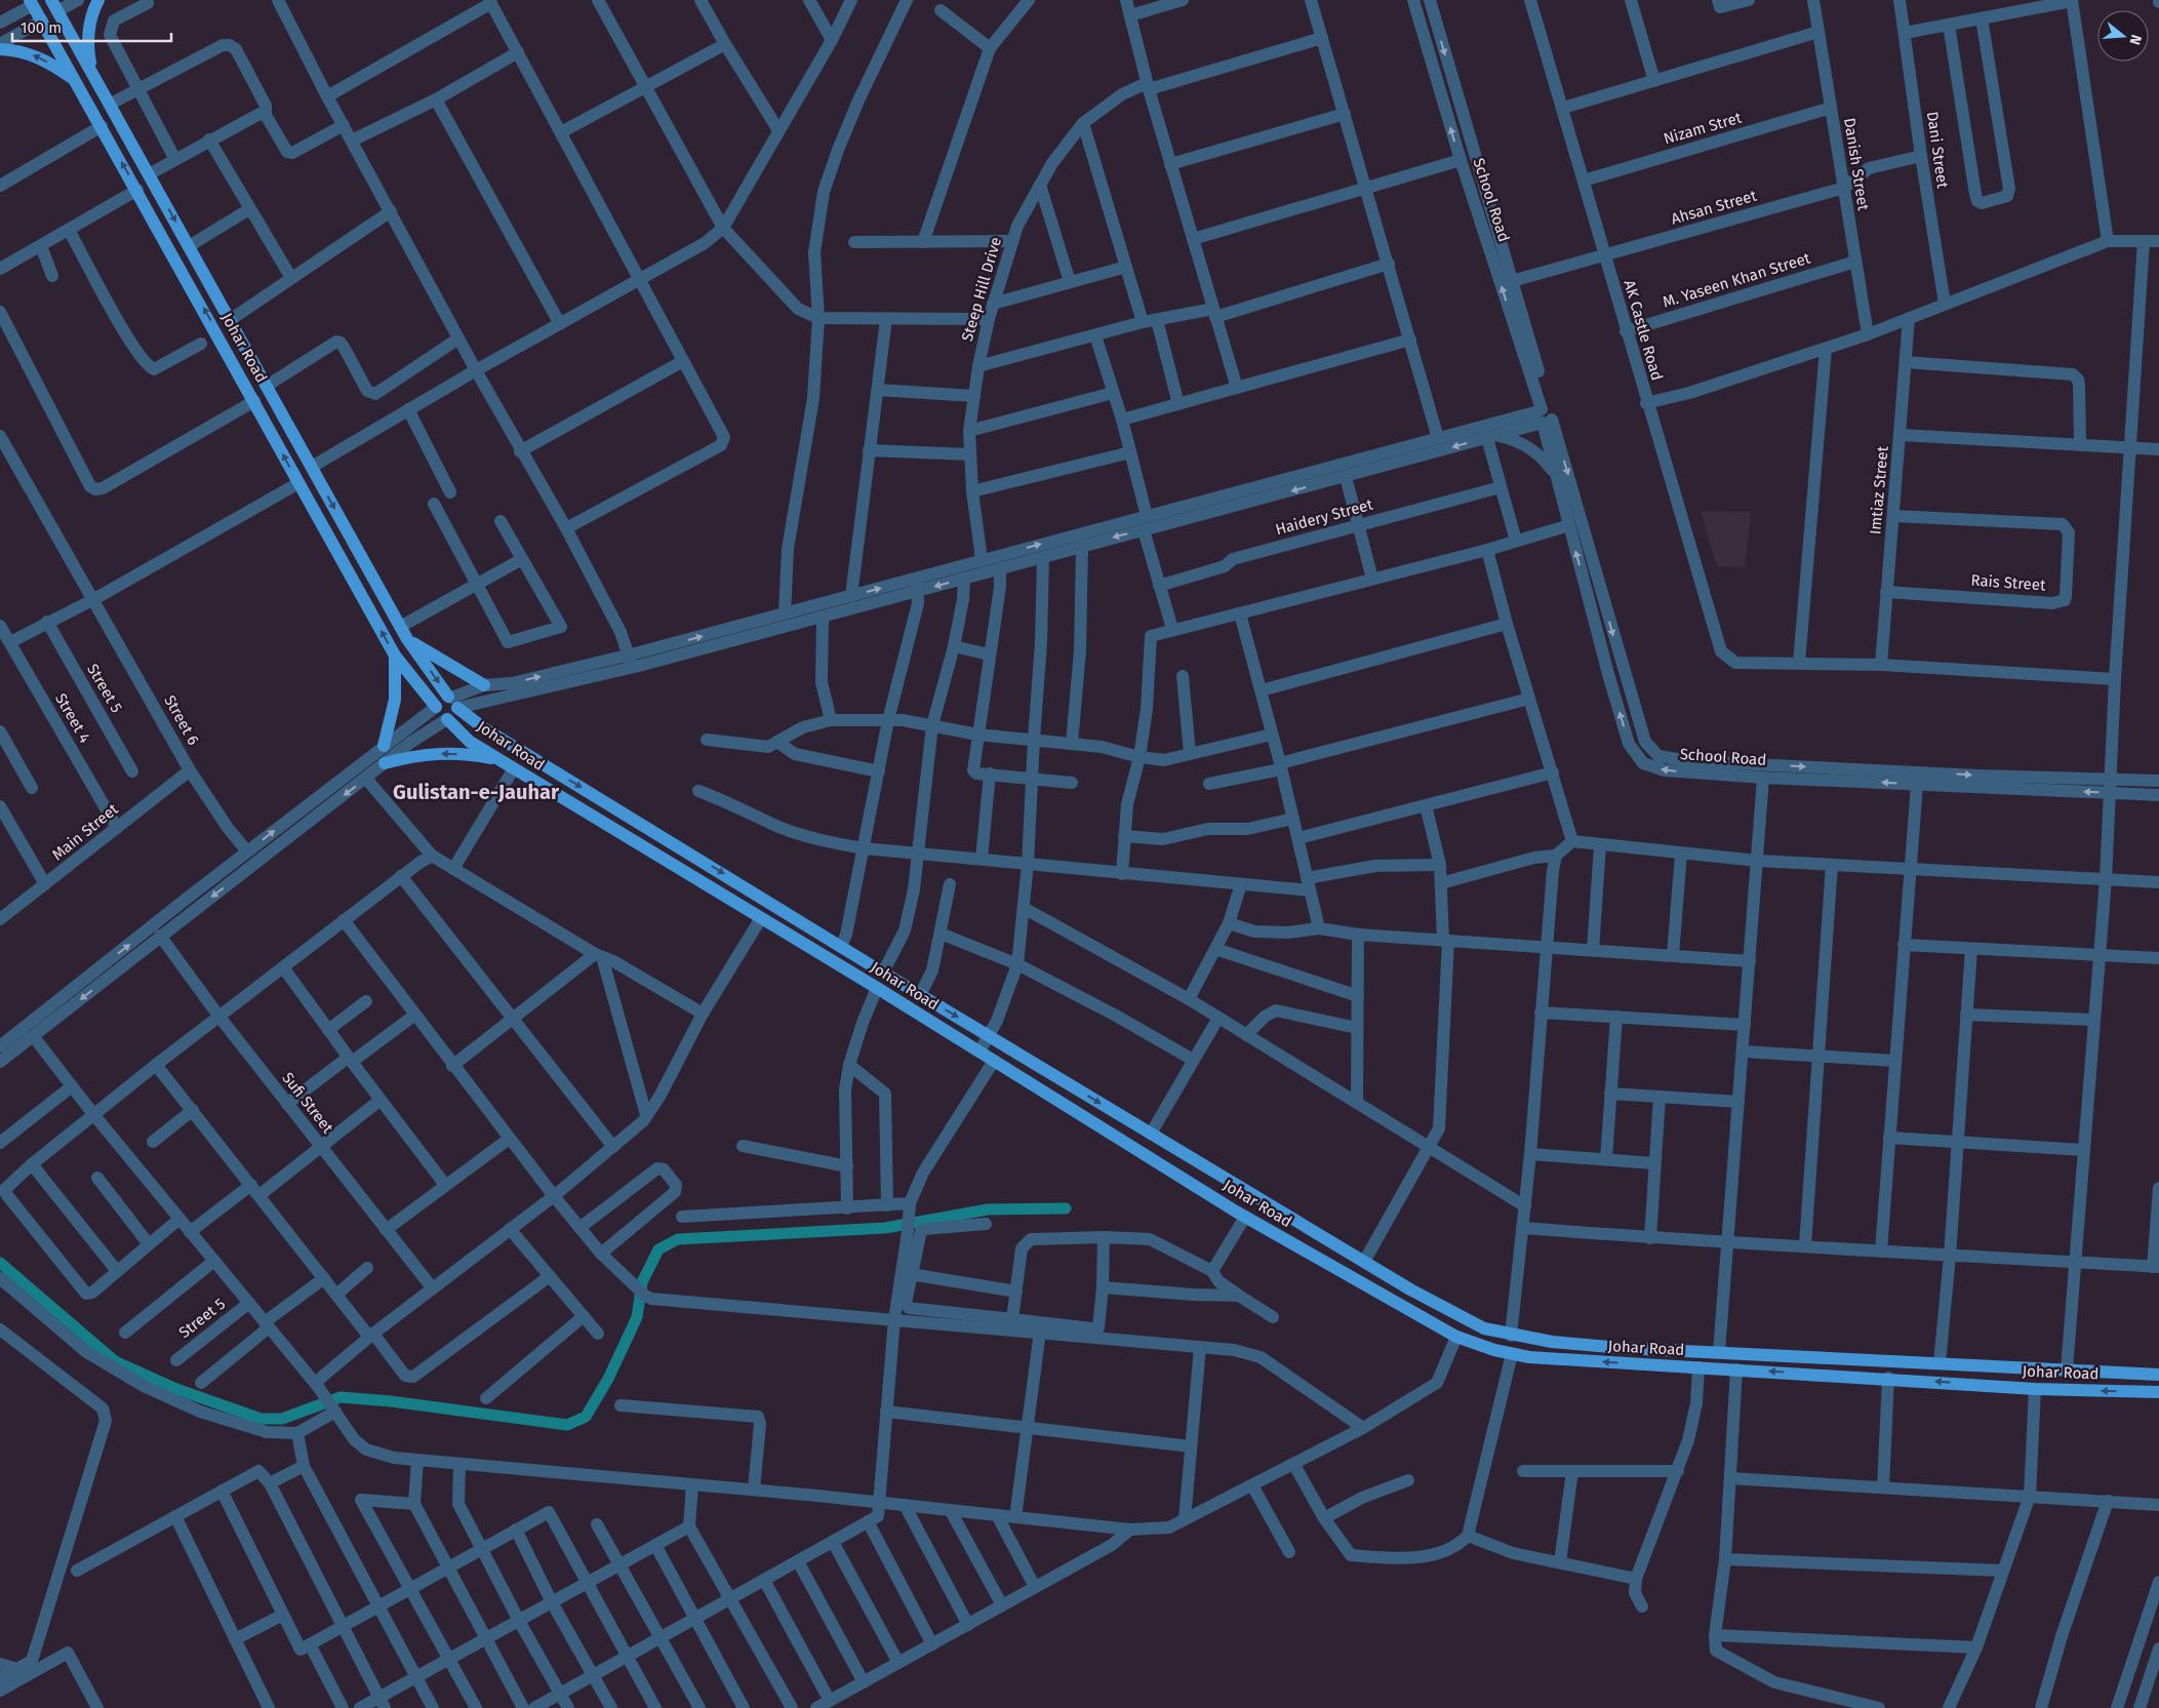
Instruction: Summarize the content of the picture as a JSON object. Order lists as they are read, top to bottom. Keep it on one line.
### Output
{"streets":{"main road":["Johar Road"],"street":["Nizam Stret","Dani Street","Danish Street","School Road","Ahsan Street","M. Yaseen Khan Street","Steep Hill Drive","AK Castle Road","Imtiaz Street","Haidery Street","Rais Street","Street 5","Street 4","Street 6","Main Street","Sufi Street"]},"crossings":[["Nizam Stret","Danish Street"],["Nizam Stret","AK Castle Road"],["Dani Street","Ahsan Street"],["Danish Street","Ahsan Street"],["Danish Street","M. Yaseen Khan Street"],["School Road","Ahsan Street"],["Ahsan Street","AK Castle Road"],["M. Yaseen Khan Street","AK Castle Road"],["Imtiaz Street","Rais Street"],["Street 4","Main Street"],["Street 6","Main Street"]],"districts":["Gulistan-e-Jauhar"],"scale_bar":"100 m","north":"right"}
